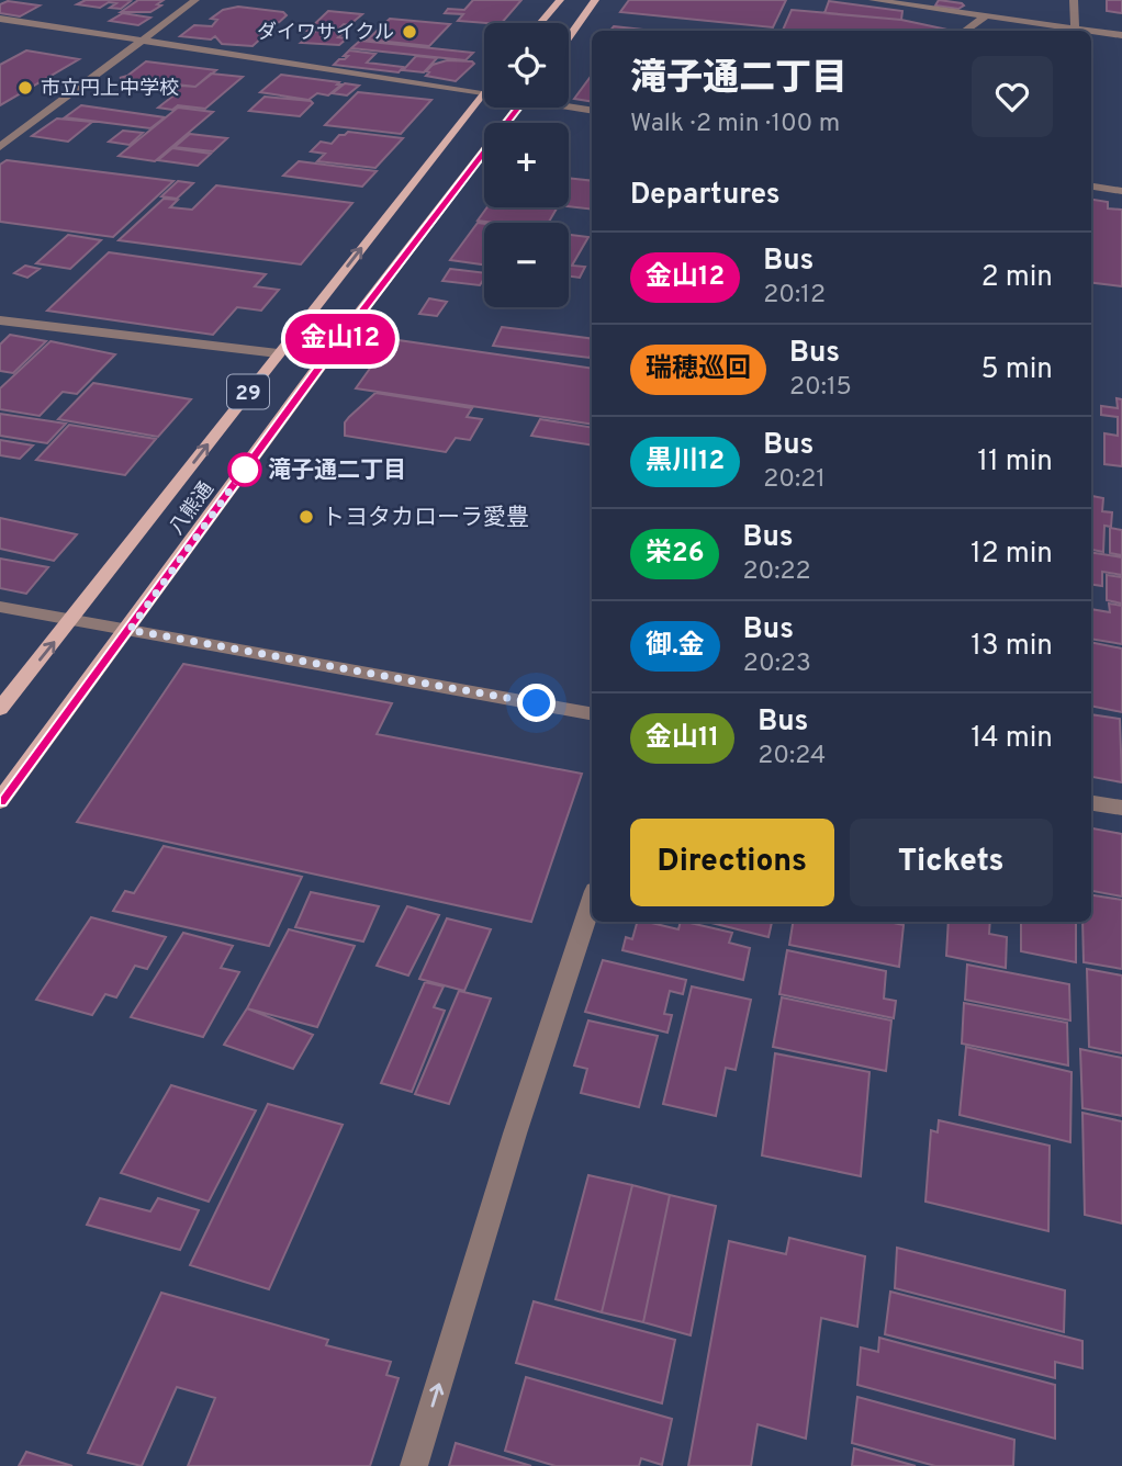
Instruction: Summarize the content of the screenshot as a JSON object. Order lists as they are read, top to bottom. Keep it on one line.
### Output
{"streets":{"main road":["29","八熊通"]},"places":["ダイワサイクル","市立円上中学校","滝子通二丁目","トヨタカローラ愛豊"],"lines":["bus line 金山12"],"page":{"on_map":"金山12","map_buttons":["+","−"],"heading":[["滝子通二丁目","Walk · 2 min · 100 m"],"Departures"],"list":[{"mark":"金山12","name":"Bus","note":"20:12","value":"2 min"},{"mark":"瑞穂巡回","name":"Bus","note":"20:15","value":"5 min"},{"mark":"黒川12","name":"Bus","note":"20:21","value":"11 min"},{"mark":"栄26","name":"Bus","note":"20:22","value":"12 min"},{"mark":"御.金","name":"Bus","note":"20:23","value":"13 min"},{"mark":"金山11","name":"Bus","note":"20:24","value":"14 min"}],"buttons":["Directions","Tickets"]}}
